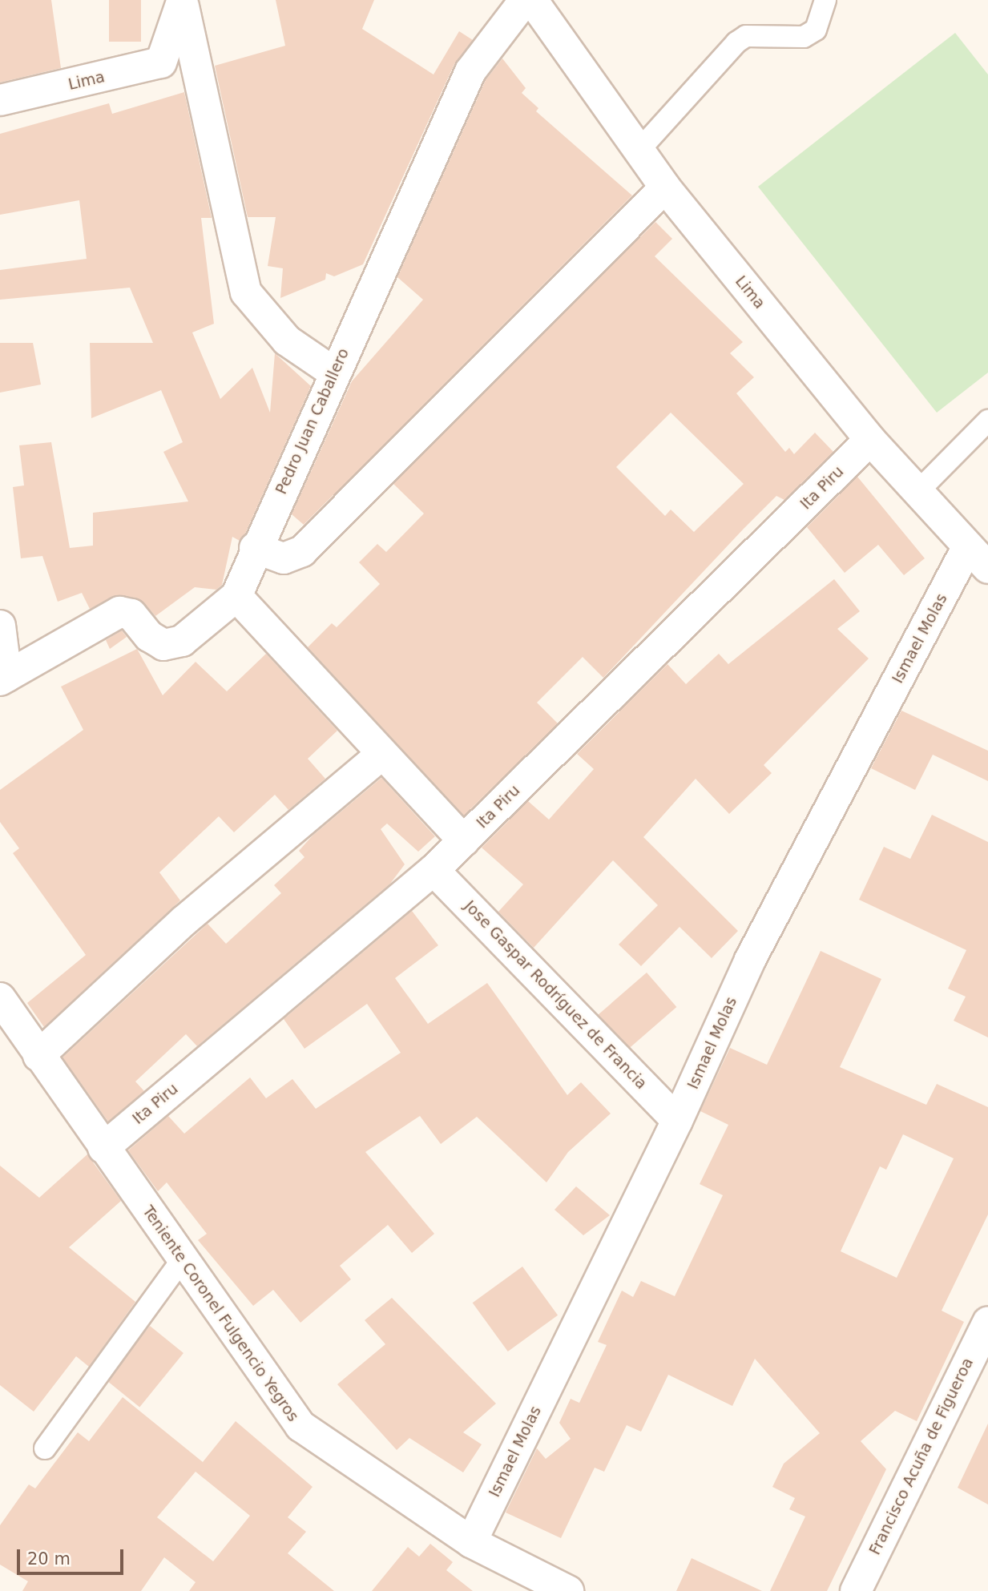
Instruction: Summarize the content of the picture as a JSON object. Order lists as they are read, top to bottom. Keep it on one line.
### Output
{"streets":{"street":["Lima","Pedro Juan Caballero","Ita Piru","Ismael Molas","Jose Gaspar Rodríguez de Francia","Teniente Coronel Fulgencio Yegros","Francisco Acuña de Figueroa"]},"crossings":[["Lima","Ita Piru"],["Lima","Ismael Molas"],["Ita Piru","Jose Gaspar Rodríguez de Francia"],["Ita Piru","Teniente Coronel Fulgencio Yegros"],["Ismael Molas","Jose Gaspar Rodríguez de Francia"],["Ismael Molas","Teniente Coronel Fulgencio Yegros"]],"scale_bar":"20 m"}
